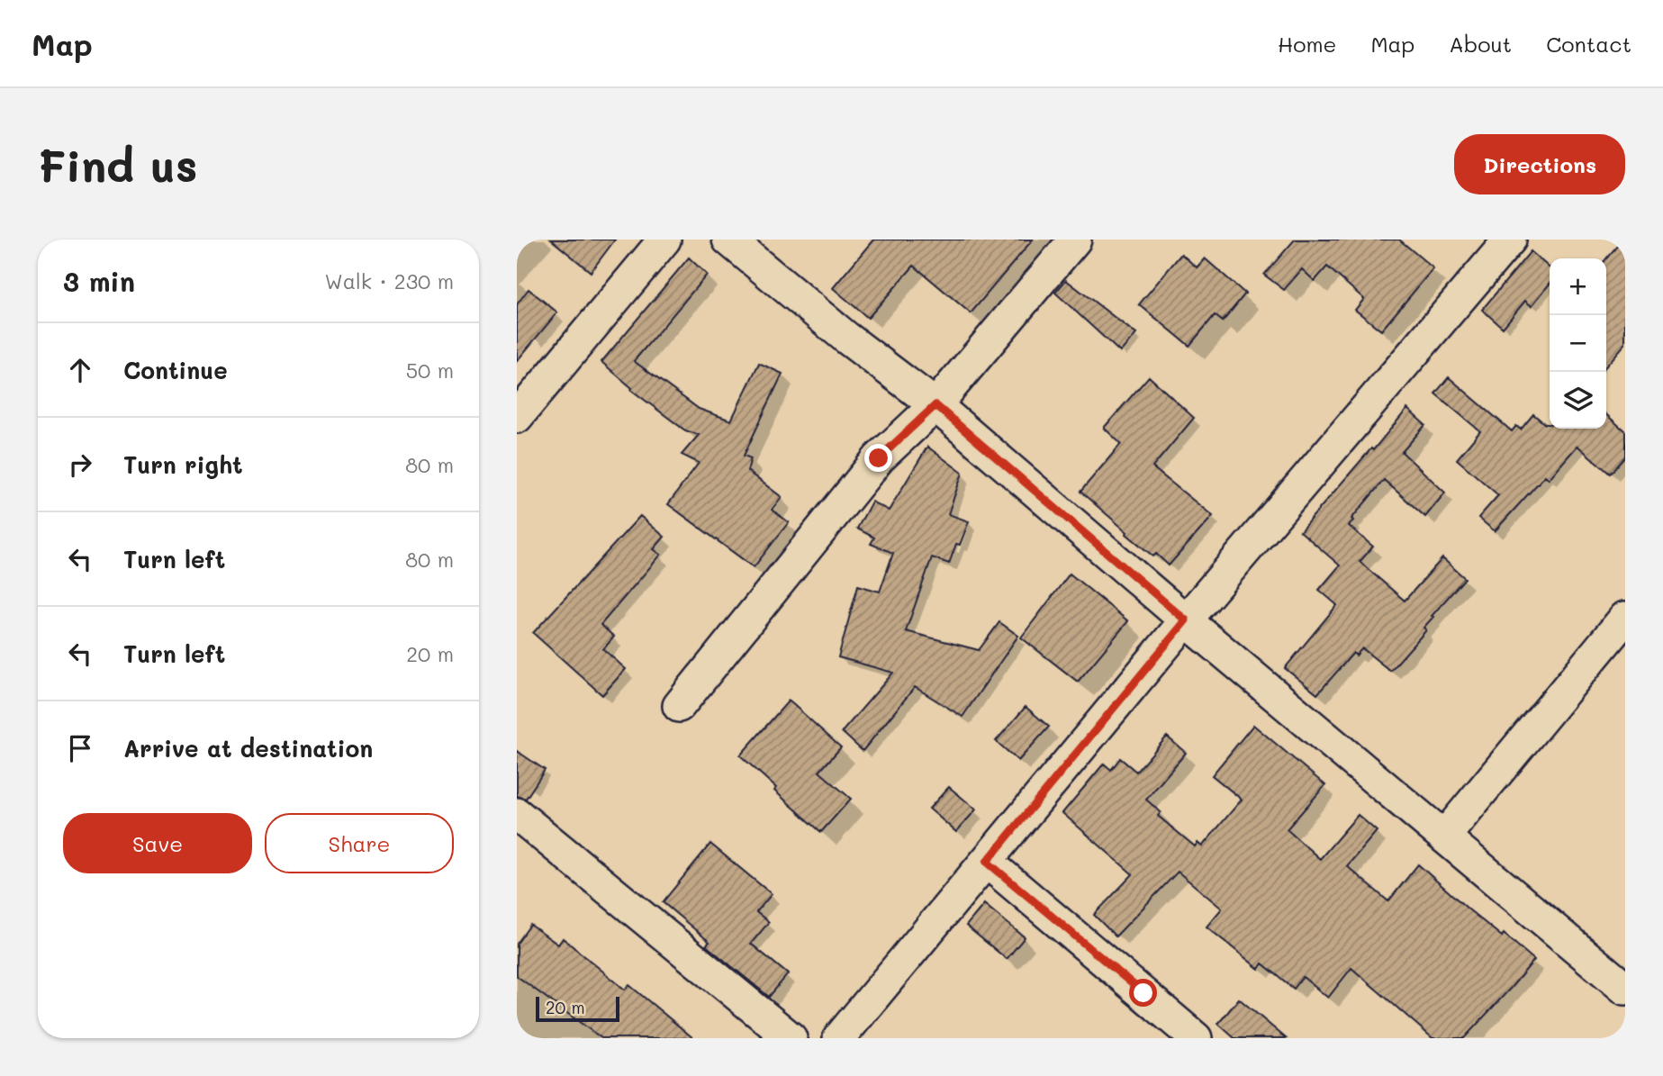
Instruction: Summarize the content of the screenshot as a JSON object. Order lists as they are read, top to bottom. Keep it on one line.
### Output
{"scale_bar":"20 m","page":{"header":"Map","nav":["Home","Map","About","Contact"],"buttons":["Directions",["Save","Share"]],"title":"Find us","heading":["3 min","Walk · 230 m"],"map_buttons":["+","−"],"list":[["Continue","50 m"],["Turn right","80 m"],["Turn left","80 m"],["Turn left","20 m"],"Arrive at destination"],"scale":"20 m"}}
